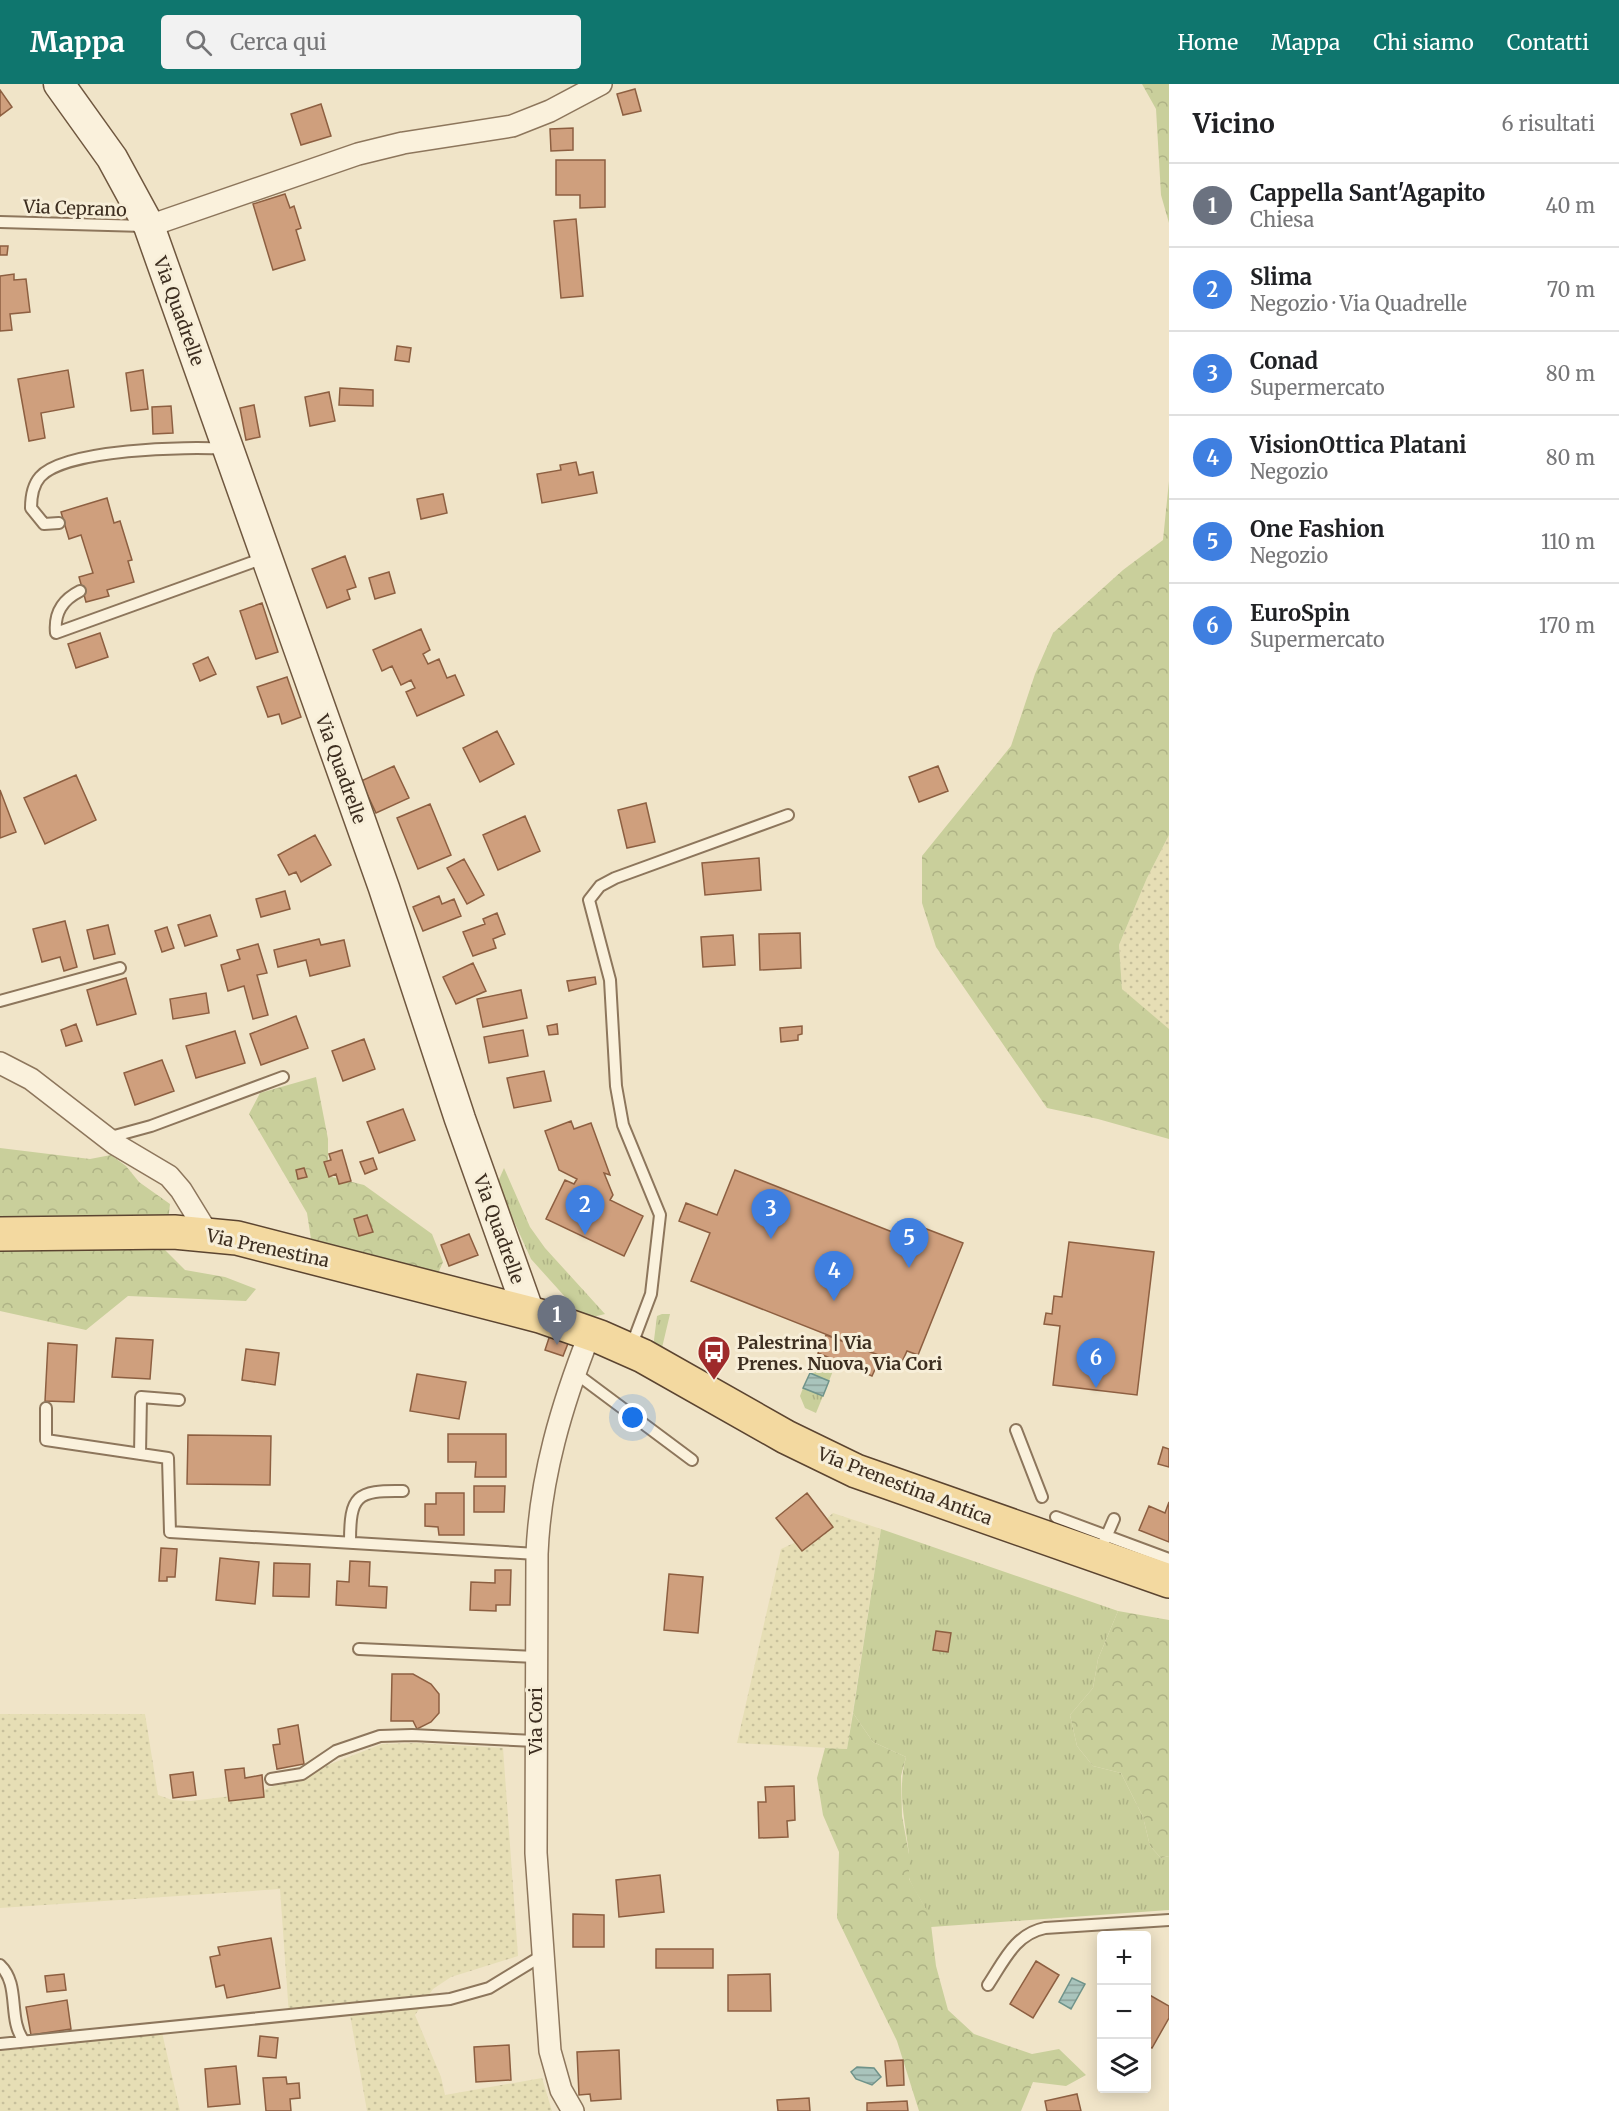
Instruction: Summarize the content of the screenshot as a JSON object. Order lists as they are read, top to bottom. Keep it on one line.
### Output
{"streets":{"main road":["Via Prenestina","Via Prenestina Antica"],"street":["Via Quadrelle","Via Cori"],"lane":["Via Ceprano"]},"crossings":[["Via Ceprano","Via Quadrelle"],["Via Quadrelle","Via Prenestina"],["Via Prenestina","Via Prenestina Antica"],["Via Prenestina","Via Cori"],["Via Prenestina Antica","Via Cori"]],"places":{"bus stop":["Palestrina | Via Prenes. Nuova, Via Cori"]},"page":{"header":"Mappa","search":"Cerca qui","nav":["Home","Mappa","Chi siamo","Contatti"],"heading":["Vicino","6 risultati"],"list":[{"mark":"1","name":"Cappella Sant'Agapito","note":"Chiesa","value":"40 m"},{"mark":"2","name":"Slima","note":"Negozio · Via Quadrelle","value":"70 m"},{"mark":"3","name":"Conad","note":"Supermercato","value":"80 m"},{"mark":"4","name":"VisionOttica Platani","note":"Negozio","value":"80 m"},{"mark":"5","name":"One Fashion","note":"Negozio","value":"110 m"},{"mark":"6","name":"EuroSpin","note":"Supermercato","value":"170 m"}],"pins":["2","3","5","4","1","6"],"map_buttons":["+","−"]}}
